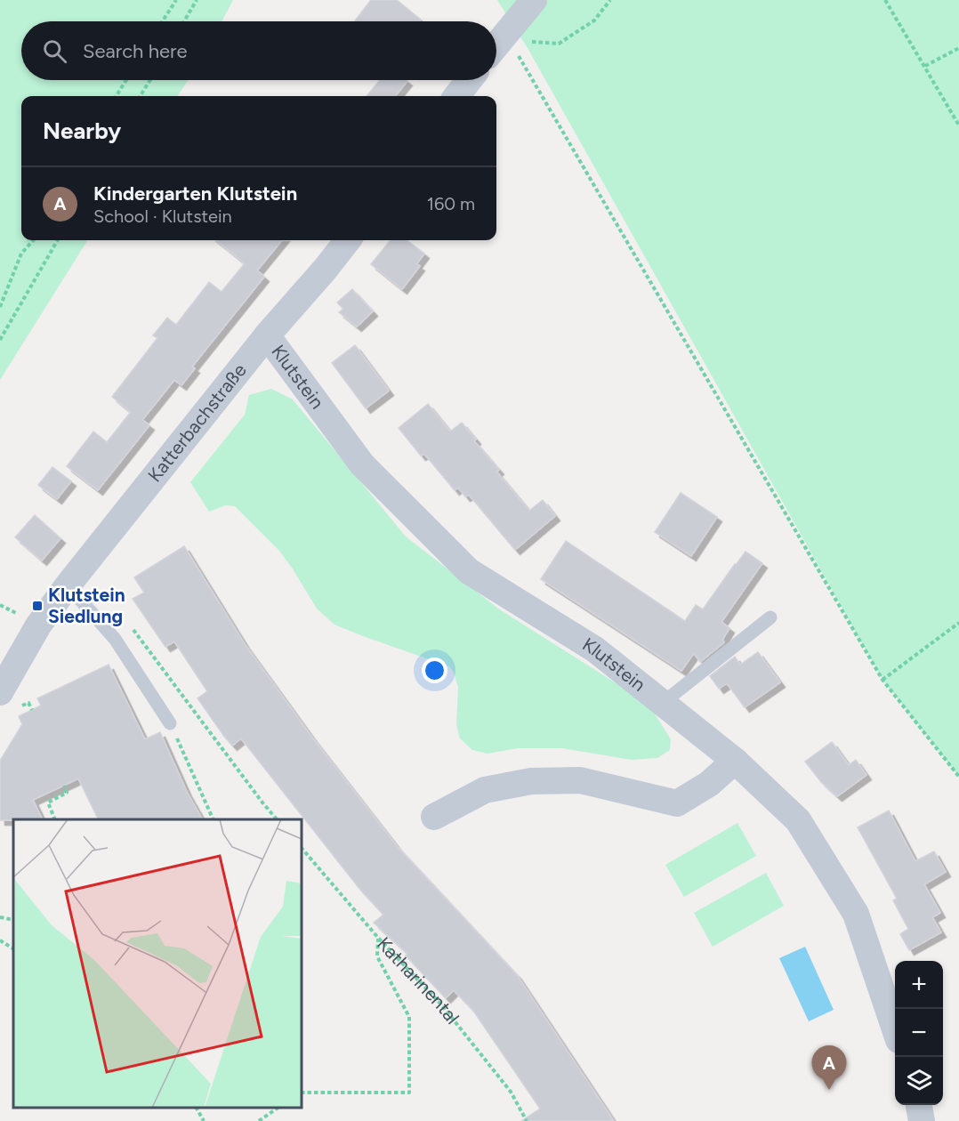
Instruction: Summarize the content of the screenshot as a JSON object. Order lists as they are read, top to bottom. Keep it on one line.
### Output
{"streets":{"street":["Klutstein","Katterbachstraße"],"path":["Katharinental"]},"crossings":[["Klutstein","Katterbachstraße"]],"places":{"transit":["Klutstein Siedlung"]},"page":{"search":"Search here","heading":"Nearby","list":[{"mark":"A","name":"Kindergarten Klutstein","note":"School · Klutstein","value":"160 m"}],"map_buttons":["+","−"],"pins":"A"}}
